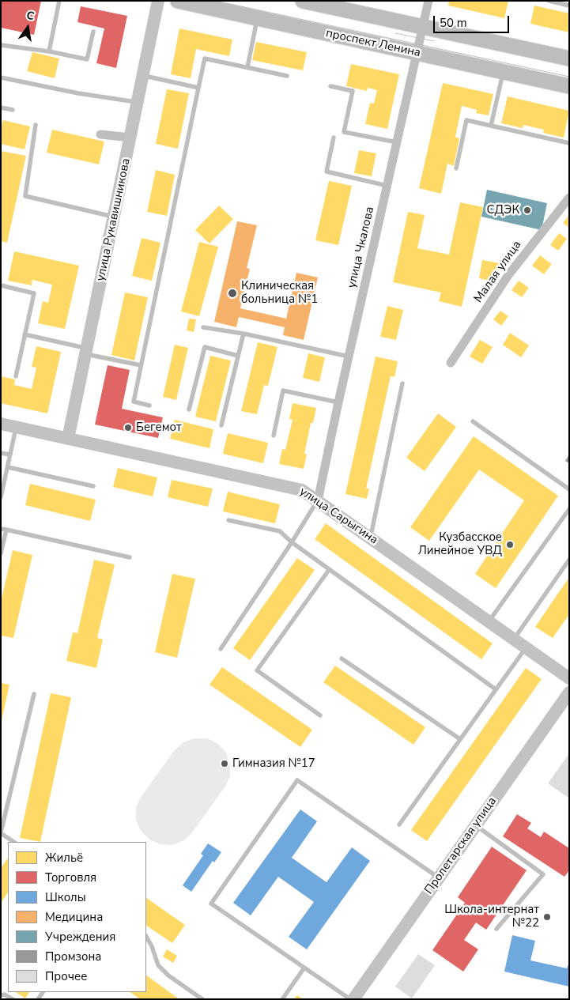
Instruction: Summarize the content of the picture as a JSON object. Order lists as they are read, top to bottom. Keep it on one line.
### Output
{"streets":{"main road":["проспект Ленина"],"street":["улица Рукавишникова","улица Чкалова","Малая улица","улица Сарыгина","Пролетарская улица"]},"crossings":[["проспект Ленина","улица Чкалова"],["улица Рукавишникова","улица Сарыгина"],["улица Чкалова","улица Сарыгина"]],"places":["СДЭК","Клиническая больница №1","Бегемот","Кузбасское Линейное УВД","Гимназия №17","Школа-интернат №22"],"legend":["Жильё","Торговля","Школы","Медицина","Учреждения","Промзона","Прочее"],"scale_bar":"50 m","north":"top"}
